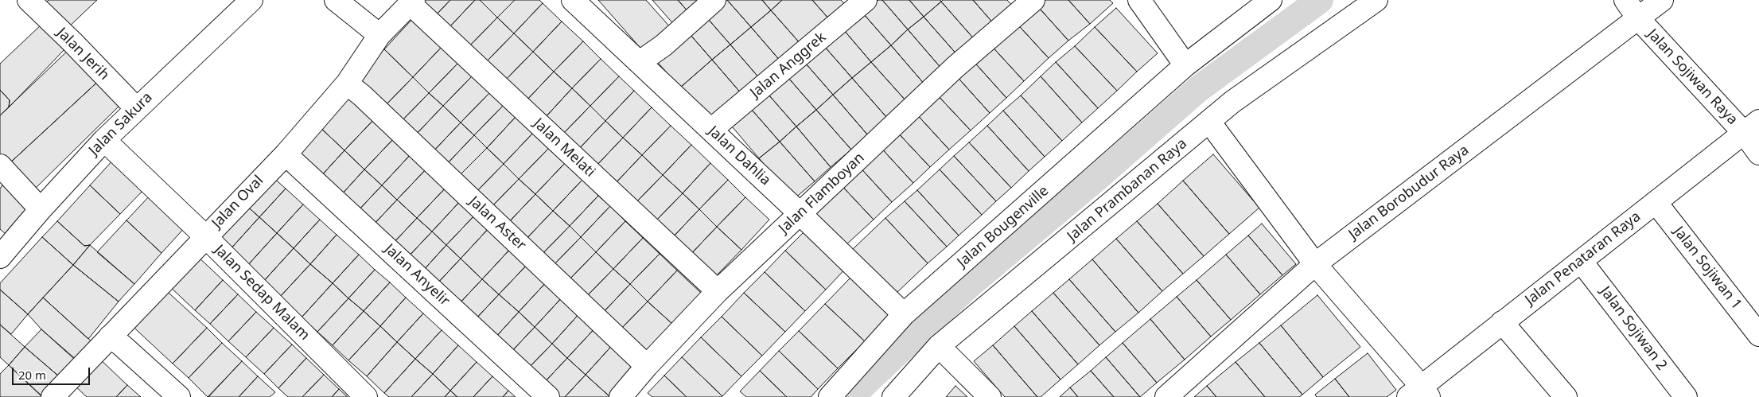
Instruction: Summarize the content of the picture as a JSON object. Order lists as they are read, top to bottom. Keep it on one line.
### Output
{"streets":{"street":["Jalan Jerih","Jalan Anggrek","Jalan Sojiwan Raya","Jalan Sakura","Jalan Melati","Jalan Dahlia","Jalan Prambanan Raya","Jalan Borobudur Raya","Jalan Flamboyan","Jalan Oval","Jalan Aster","Jalan Bougenville","Jalan Penataran Raya","Jalan Sojiwan 1","Jalan Anyelir","Jalan Sedap Malam","Jalan Sojiwan 2"]},"crossings":[["Jalan Jerih","Jalan Sakura"],["Jalan Anggrek","Jalan Dahlia"],["Jalan Sojiwan Raya","Jalan Borobudur Raya"],["Jalan Sojiwan Raya","Jalan Penataran Raya"],["Jalan Sakura","Jalan Sedap Malam"],["Jalan Melati","Jalan Flamboyan"],["Jalan Melati","Jalan Oval"],["Jalan Dahlia","Jalan Flamboyan"],["Jalan Dahlia","Jalan Bougenville"],["Jalan Flamboyan","Jalan Aster"],["Jalan Oval","Jalan Aster"],["Jalan Oval","Jalan Anyelir"],["Jalan Oval","Jalan Sedap Malam"],["Jalan Penataran Raya","Jalan Sojiwan 1"],["Jalan Penataran Raya","Jalan Sojiwan 2"]],"scale_bar":"20 m"}
